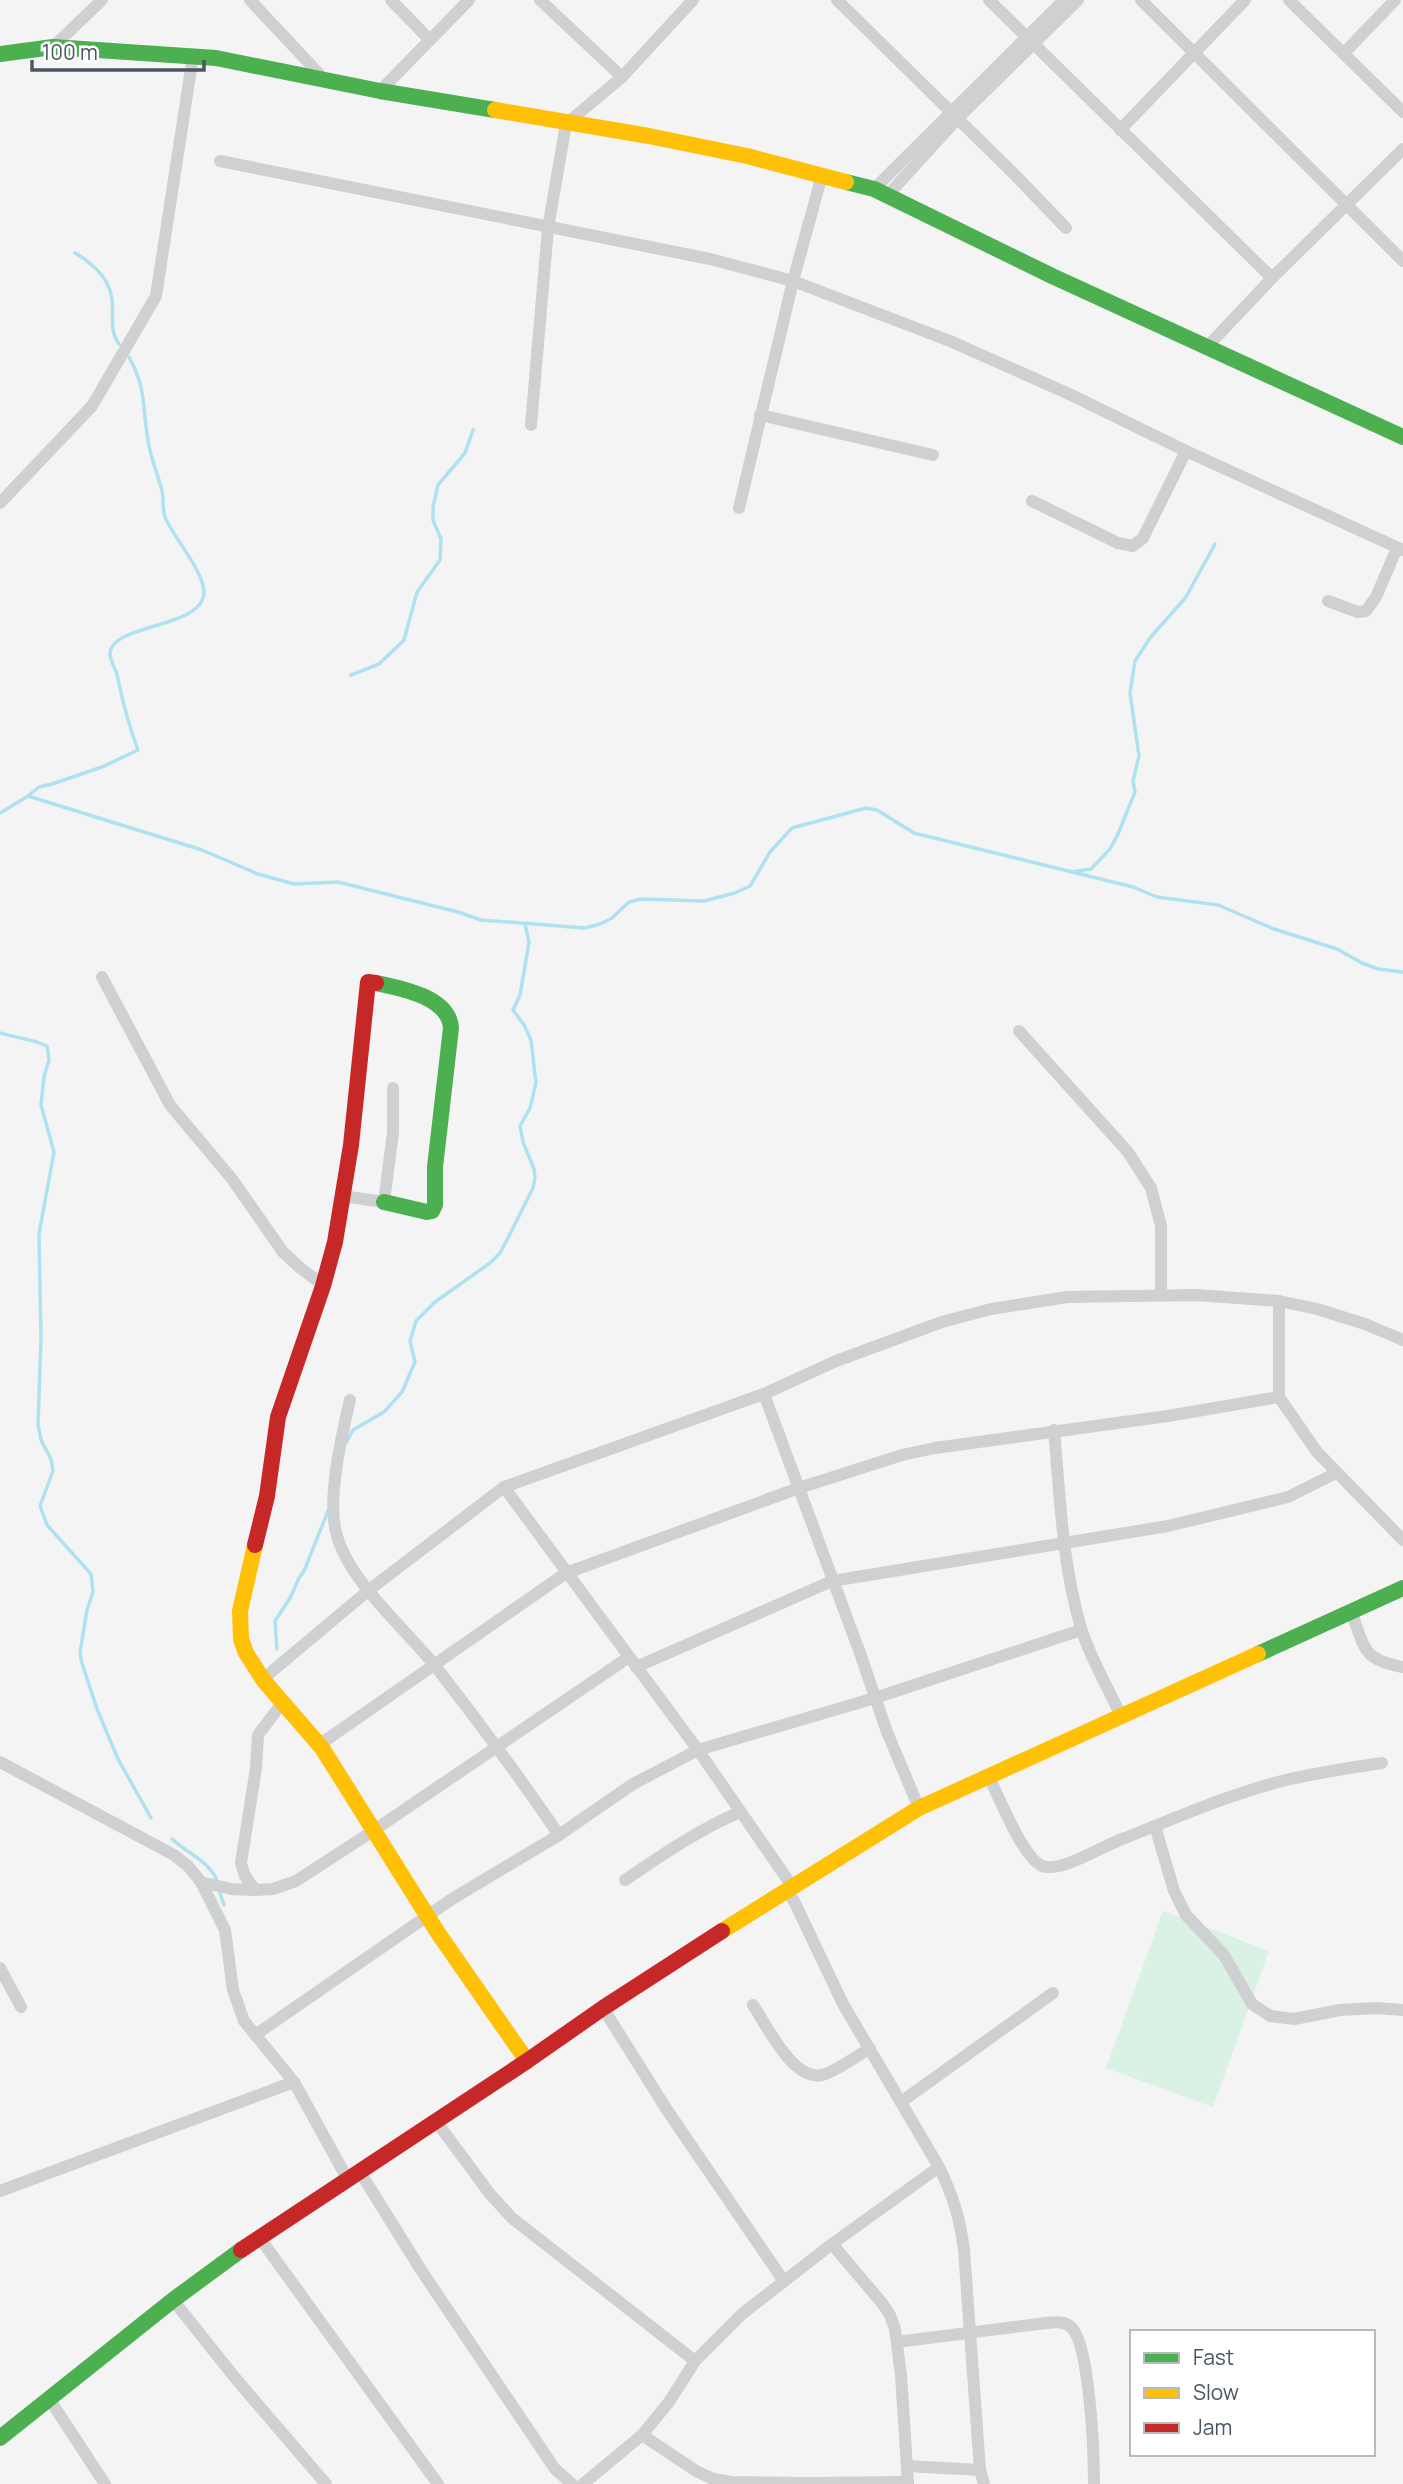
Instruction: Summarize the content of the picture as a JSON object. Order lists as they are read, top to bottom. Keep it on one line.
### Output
{"legend":["Fast","Slow","Jam"],"scale_bar":"100 m"}
